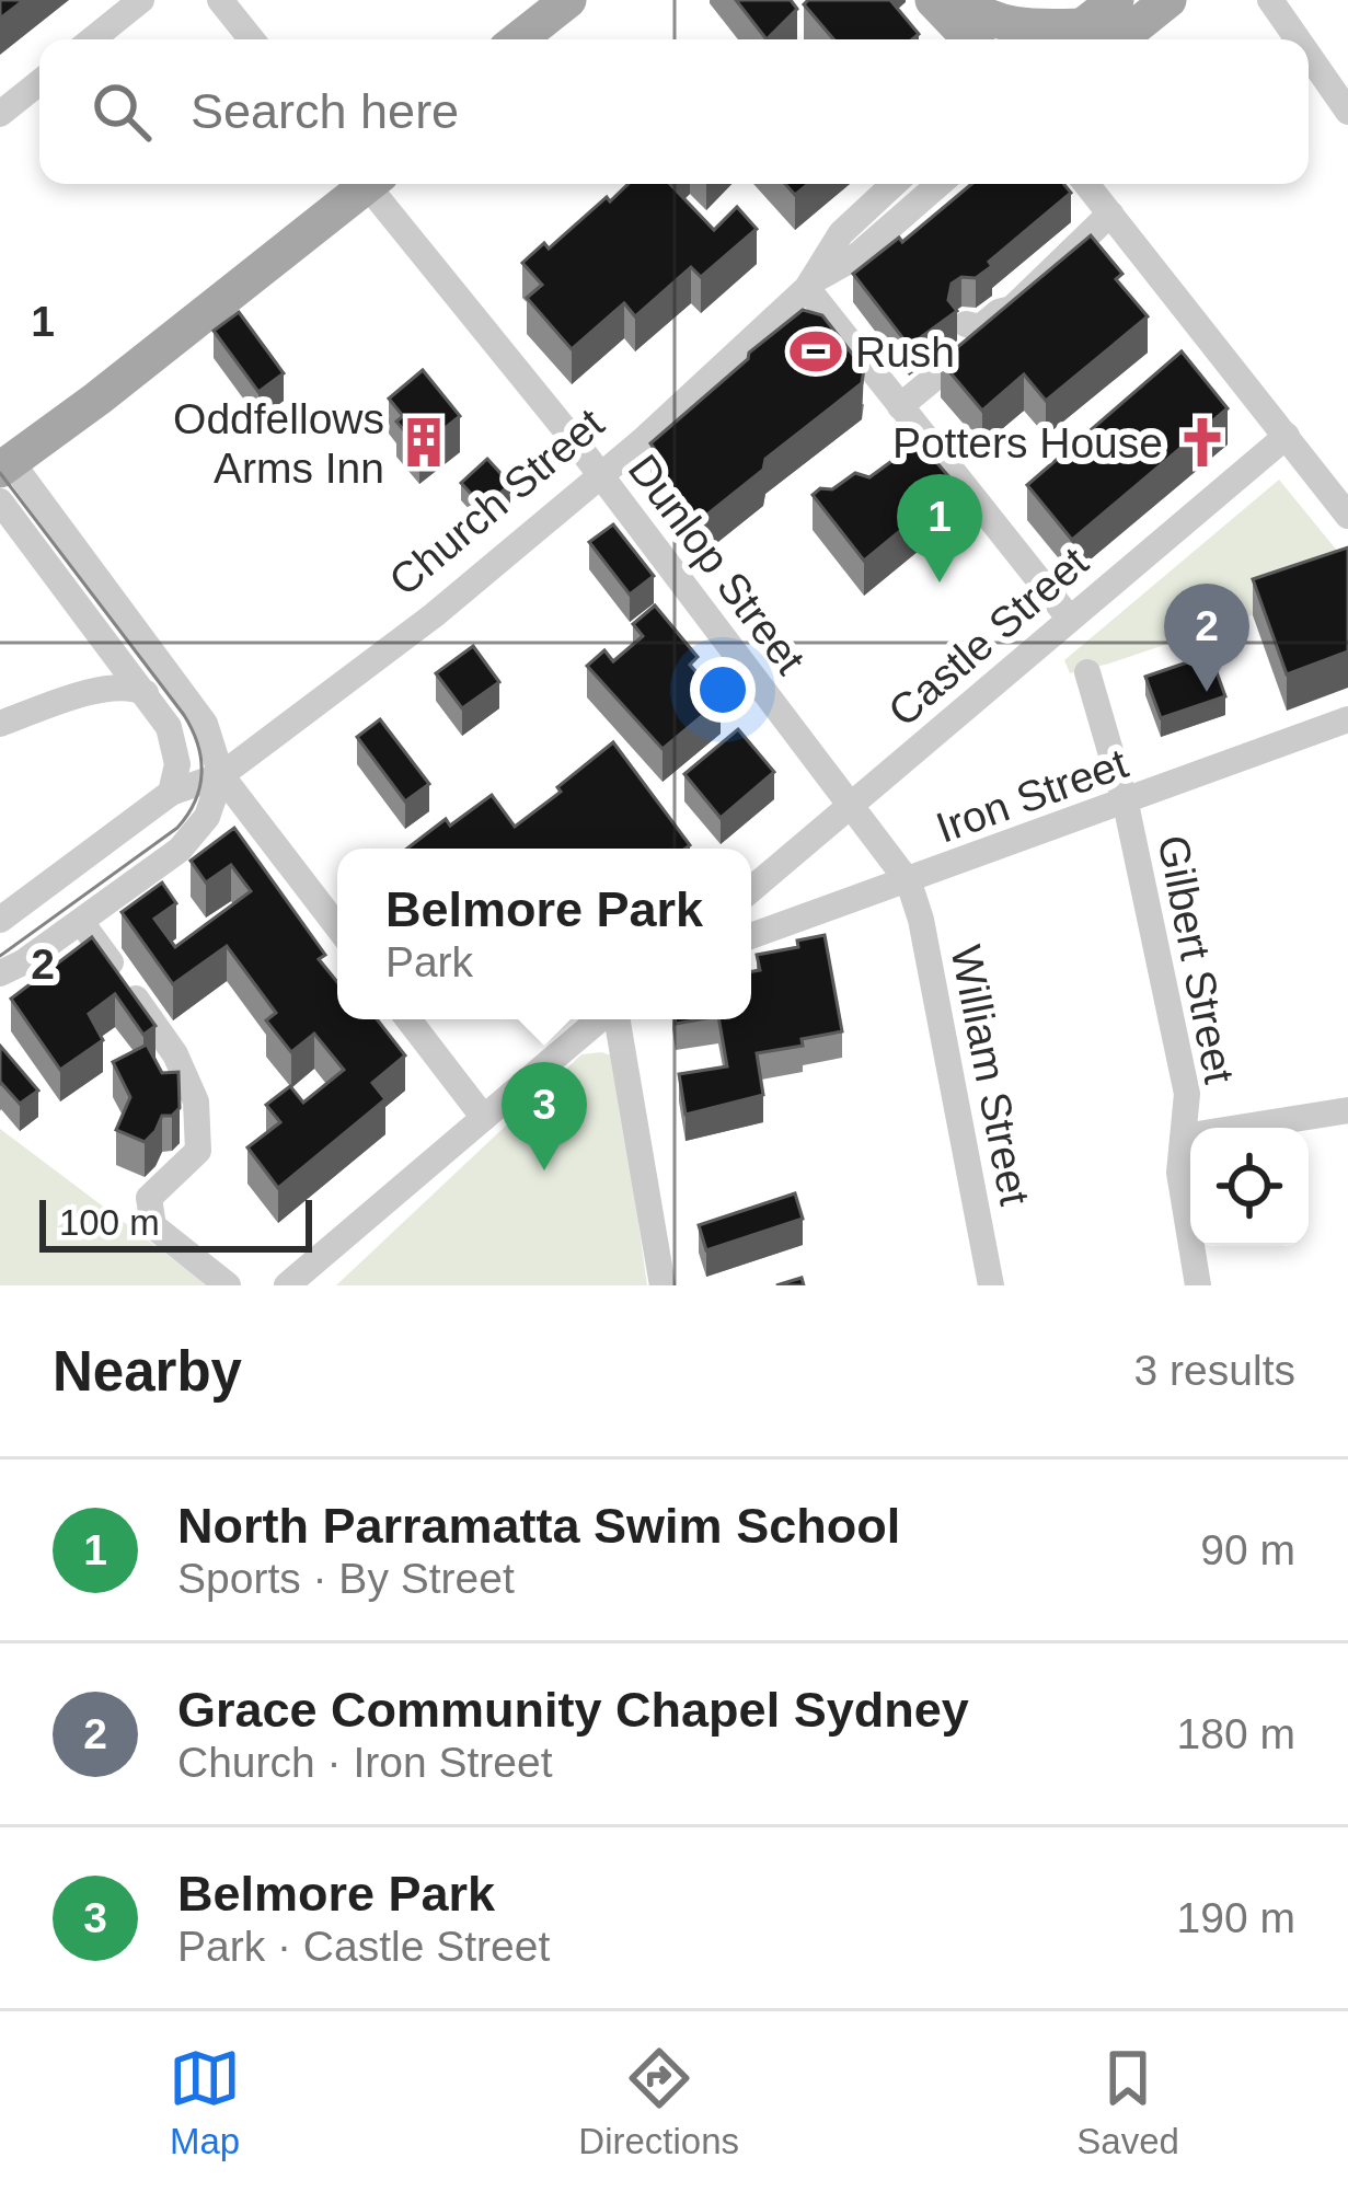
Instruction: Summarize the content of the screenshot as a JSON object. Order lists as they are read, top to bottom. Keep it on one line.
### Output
{"streets":{"street":["Church Street","Dunlop Street","Castle Street","Iron Street","Gilbert Street","William Street"]},"crossings":[["Church Street","Dunlop Street"],["Dunlop Street","Castle Street"],["Dunlop Street","Iron Street"],["Dunlop Street","William Street"],["Iron Street","Gilbert Street"],["Iron Street","William Street"]],"places":{"sports":["Rush"],"building":["Oddfellows Arms Inn"],"church":["Potters House"]},"scale_bar":"100 m","page":{"search":"Search here","pins":["1","2","3"],"popup":["Belmore Park","Park"],"scale":"100 m","heading":["Nearby","3 results"],"list":[{"mark":"1","name":"North Parramatta Swim School","note":"Sports · By Street","value":"90 m"},{"mark":"2","name":"Grace Community Chapel Sydney","note":"Church · Iron Street","value":"180 m"},{"mark":"3","name":"Belmore Park","note":"Park · Castle Street","value":"190 m"}],"nav":["Map","Directions","Saved"]},"grid":{"rows":["1","2"]}}
